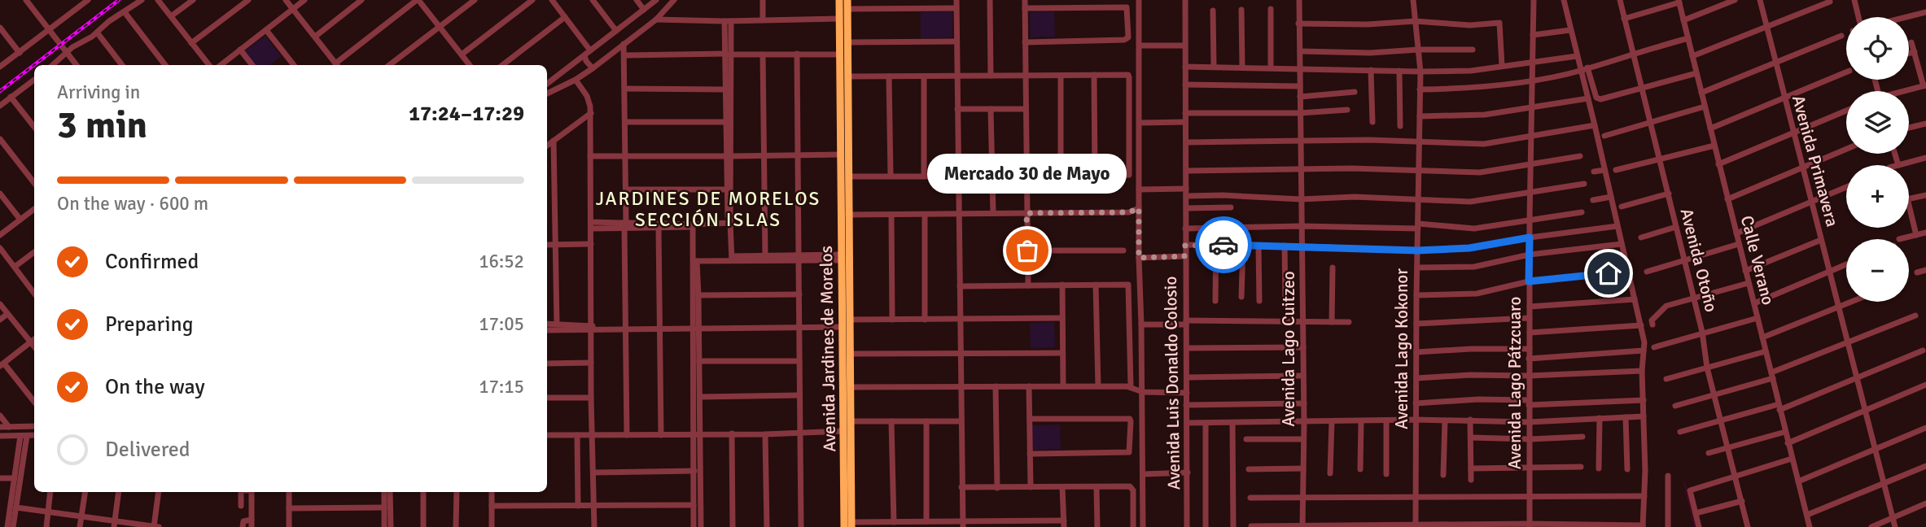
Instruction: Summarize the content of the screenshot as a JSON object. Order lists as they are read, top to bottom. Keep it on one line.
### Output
{"streets":{"main road":["Avenida Jardines de Morelos"],"street":["Avenida Primavera","Avenida Otoño","Calle Verano","Avenida Lago Cuitzeo","Avenida Lago Kokonor","Avenida Luis Donaldo Colosio","Avenida Lago Pátzcuaro"]},"districts":["JARDINES DE MORELOS SECCIÓN ISLAS"],"places":["Mercado 30 de Mayo"],"page":{"map_buttons":["+","−"],"heading":["3 min","Arriving in","17:24–17:29"],"bubble":"Mercado 30 de Mayo","bar":"On the way · 600 m","list":[["Confirmed","16:52"],["Preparing","17:05"],["On the way","17:15"],"Delivered"]}}
